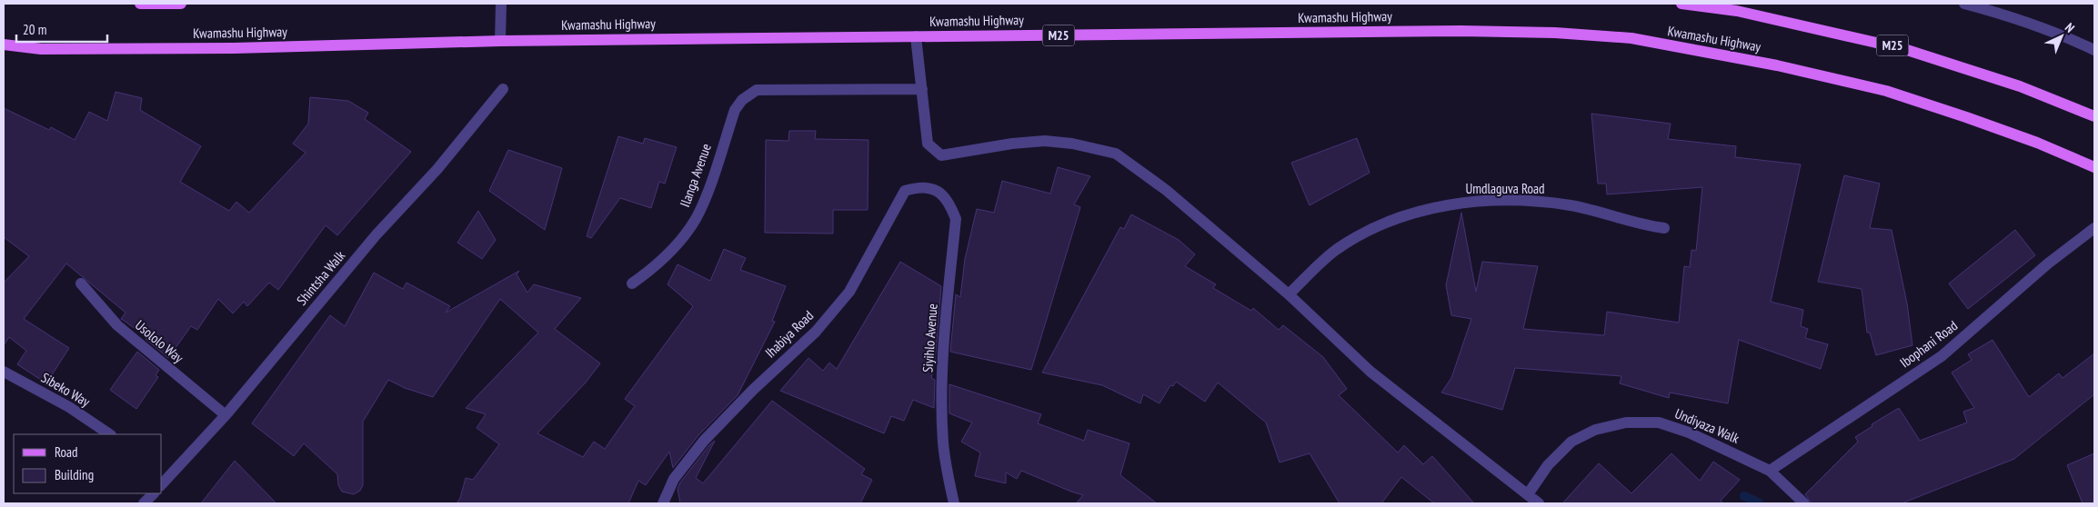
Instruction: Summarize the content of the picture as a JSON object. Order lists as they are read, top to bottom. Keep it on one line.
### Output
{"streets":{"main road":["Kwamashu Highway","M25"],"street":["Ilanga Avenue","Umdlaguva Road","Shintsha Walk","Ihabiya Road","Siyihlo Avenue","Usololo Way","Ibophani Road","Sibeko Way","Undiyaza Walk"]},"crossings":[["Shintsha Walk","Usololo Way"],["Ihabiya Road","Siyihlo Avenue"],["Ibophani Road","Undiyaza Walk"]],"legend":["Road","Building"],"scale_bar":"20 m","north":"top right"}
